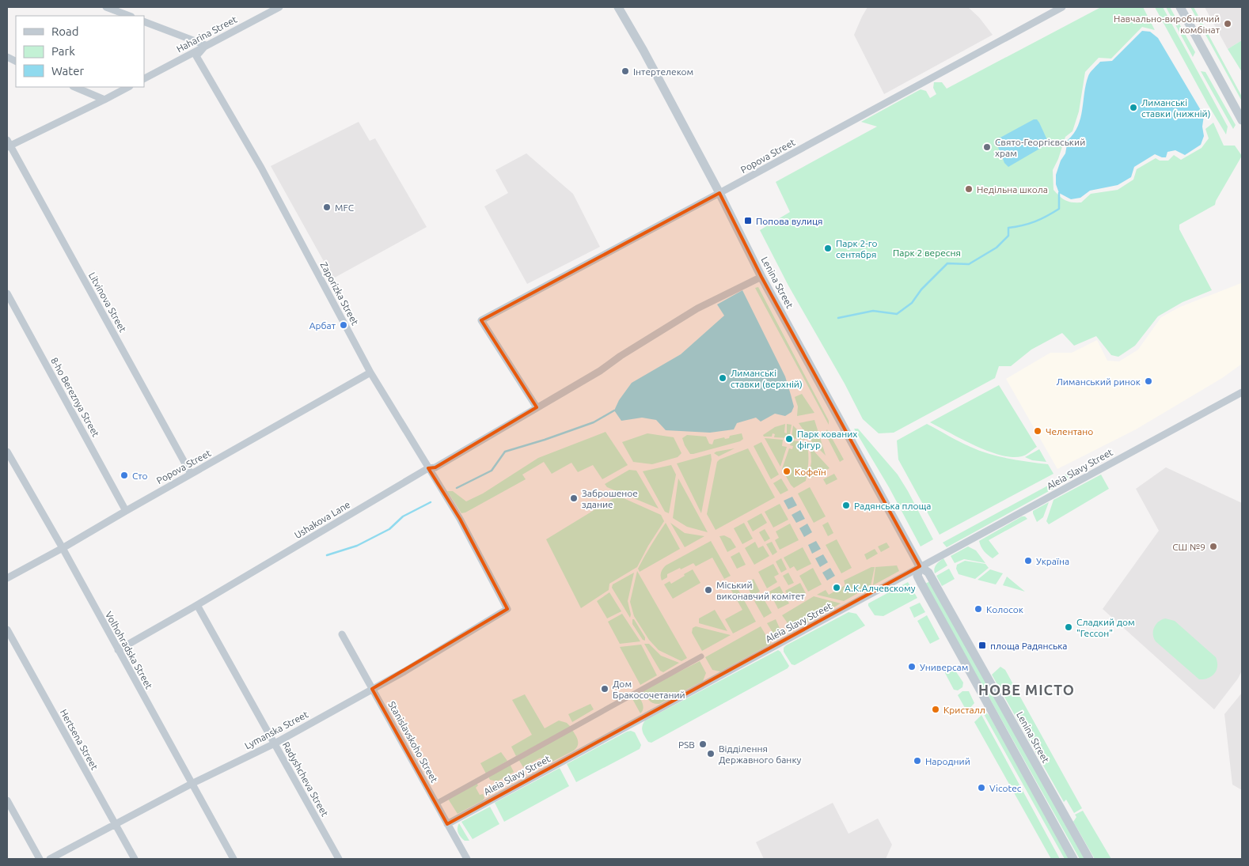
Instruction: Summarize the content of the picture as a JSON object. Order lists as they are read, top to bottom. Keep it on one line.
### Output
{"streets":{"street":["Haharina Street","Popova Street","Lenina Street","Zaporizka Street","Litvinova Street","8-ho Bereznya Street","Aleia Slavy Street","Ushakova Lane","Volhohradska Street","Lymanska Street","Hertsena Street","Stanislavskoho Street","Radyshcheva Street"]},"crossings":[["Haharina Street","Zaporizka Street"],["Popova Street","Lenina Street"],["Popova Street","Zaporizka Street"],["Popova Street","Litvinova Street"],["Popova Street","8-ho Bereznya Street"],["Popova Street","Ushakova Lane"],["Popova Street","Volhohradska Street"],["Lenina Street","Aleia Slavy Street"],["Lenina Street","Ushakova Lane"],["Zaporizka Street","Ushakova Lane"],["Zaporizka Street","Lymanska Street"],["Aleia Slavy Street","Stanislavskoho Street"],["Ushakova Lane","Volhohradska Street"],["Ushakova Lane","Radyshcheva Street"],["Volhohradska Street","Lymanska Street"],["Lymanska Street","Hertsena Street"],["Lymanska Street","Stanislavskoho Street"],["Lymanska Street","Radyshcheva Street"]],"districts":["НОВЕ МІСТО"],"parks":["Парк 2 вересня"],"places":{"other":["Навчально-виробничий комбінат","Інтертелеком","Лиманські ставки (нижній)","Свято-Георгієвський храм","Недільна школа","MFC","Парк 2-го сентября","Арбат","Лиманські ставки (верхній)","Лиманський ринок","Челентано","Парк кованих фігур","Кофеїн","Сто","Заброшеное здание","Радянська площа","СШ №9","Україна","А.К.Алчевскому","Міський виконавчий комітет","Колосок","Сладкий дом \"Гессон\"","Универсам","Дом Бракосочетаний","Кристалл","PSB","Відділення Державного банку","Народний","Vicotec"],"transit":["Попова вулиця","площа Радянська"]},"legend":["Road","Park","Water"]}
